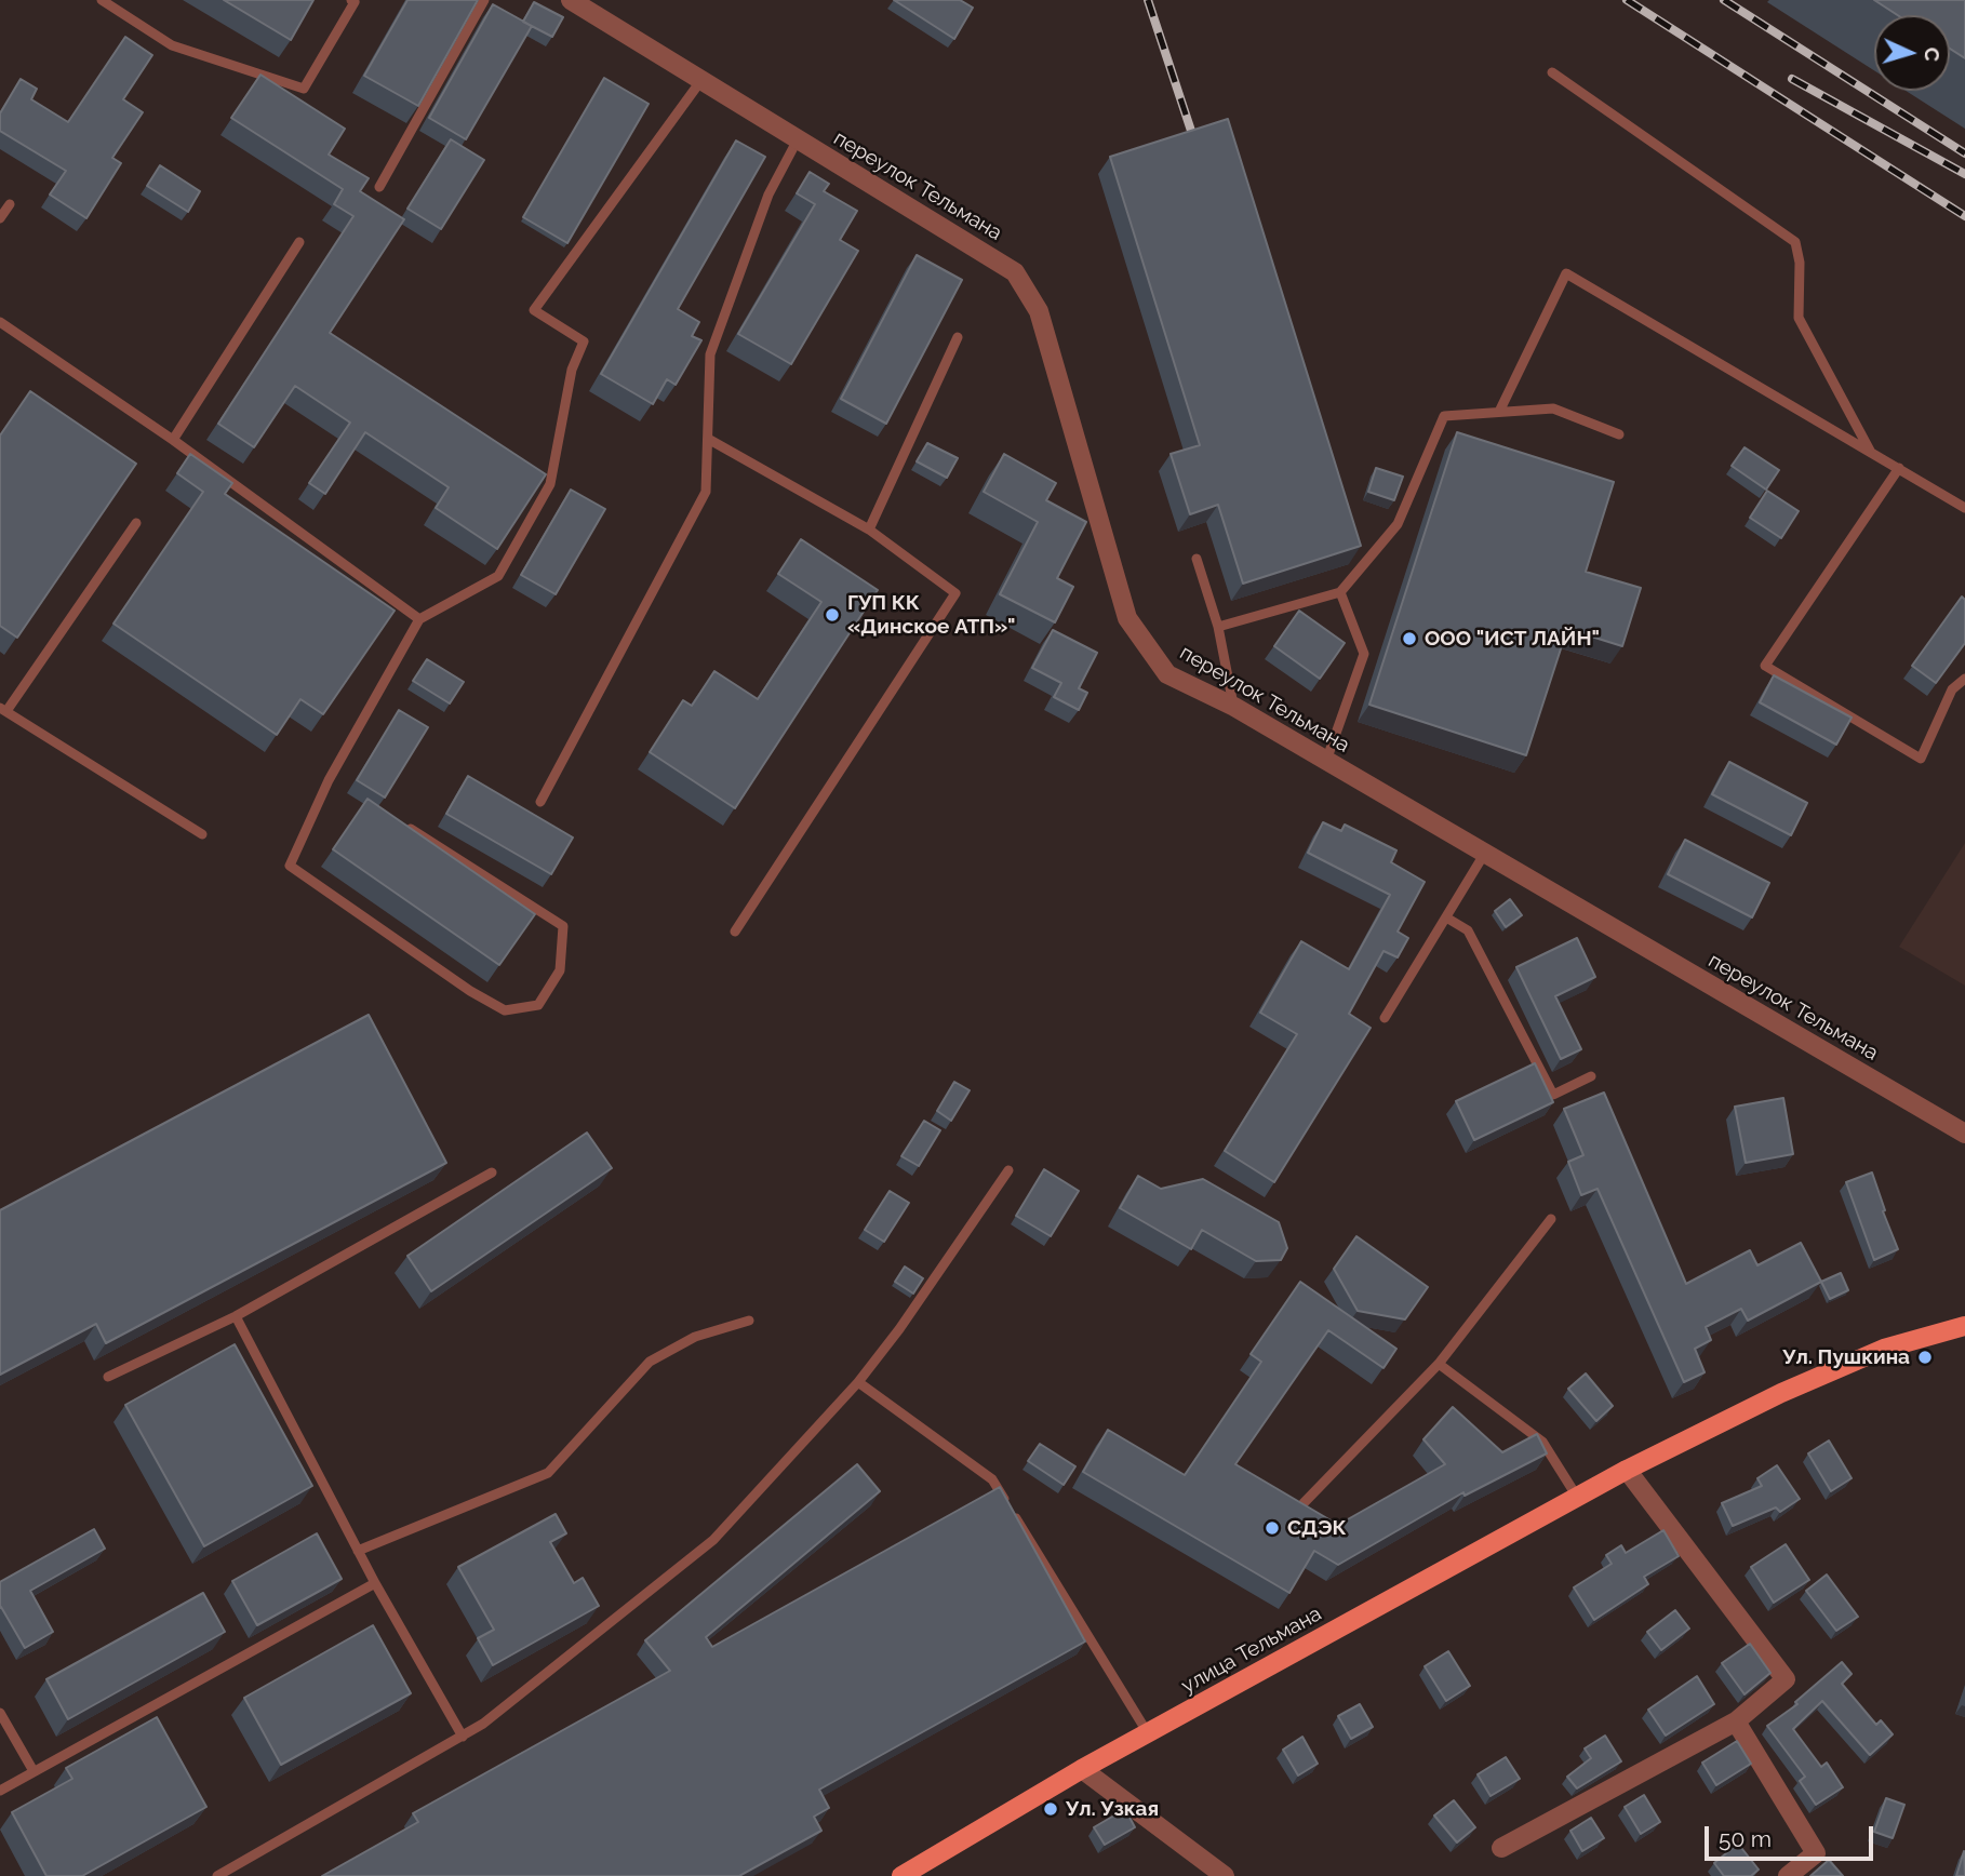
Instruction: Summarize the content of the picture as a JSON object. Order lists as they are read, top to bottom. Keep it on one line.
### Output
{"streets":{"main road":["улица Тельмана"],"street":["переулок Тельмана"]},"places":["ГУП КК «Динское АТП»\"","ООО \"ИСТ ЛАЙН\"","Ул. Пушкина","СДЭК","Ул. Узкая"],"scale_bar":"50 m","north":"right"}
